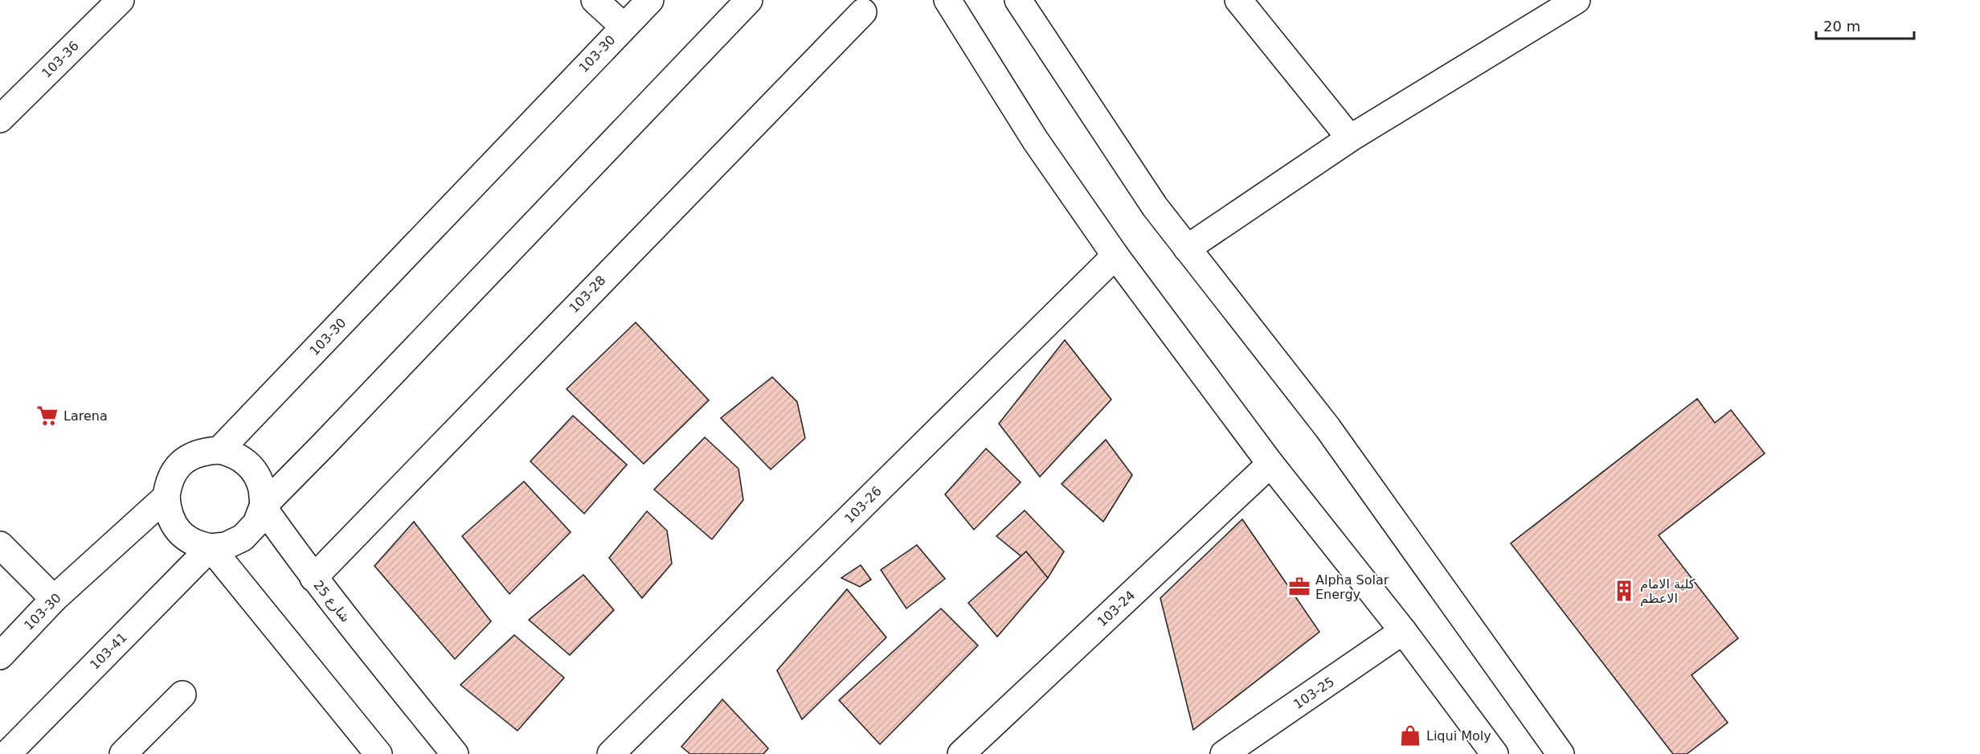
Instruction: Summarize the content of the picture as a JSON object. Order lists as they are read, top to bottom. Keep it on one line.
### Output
{"streets":{"street":["103-30","103-36","103-28","103-26","شارع 25","103-24","103-41","103-25"]},"crossings":[["103-30","شارع 25"],["103-30","103-41"],["103-28","شارع 25"],["شارع 25","103-41"]],"places":{"supermarket":["Larena"],"office":["Alpha Solar Energy"],"building":["كلية الامام الاعظم"],"shop":["Liqui Moly"]},"scale_bar":"20 m"}
